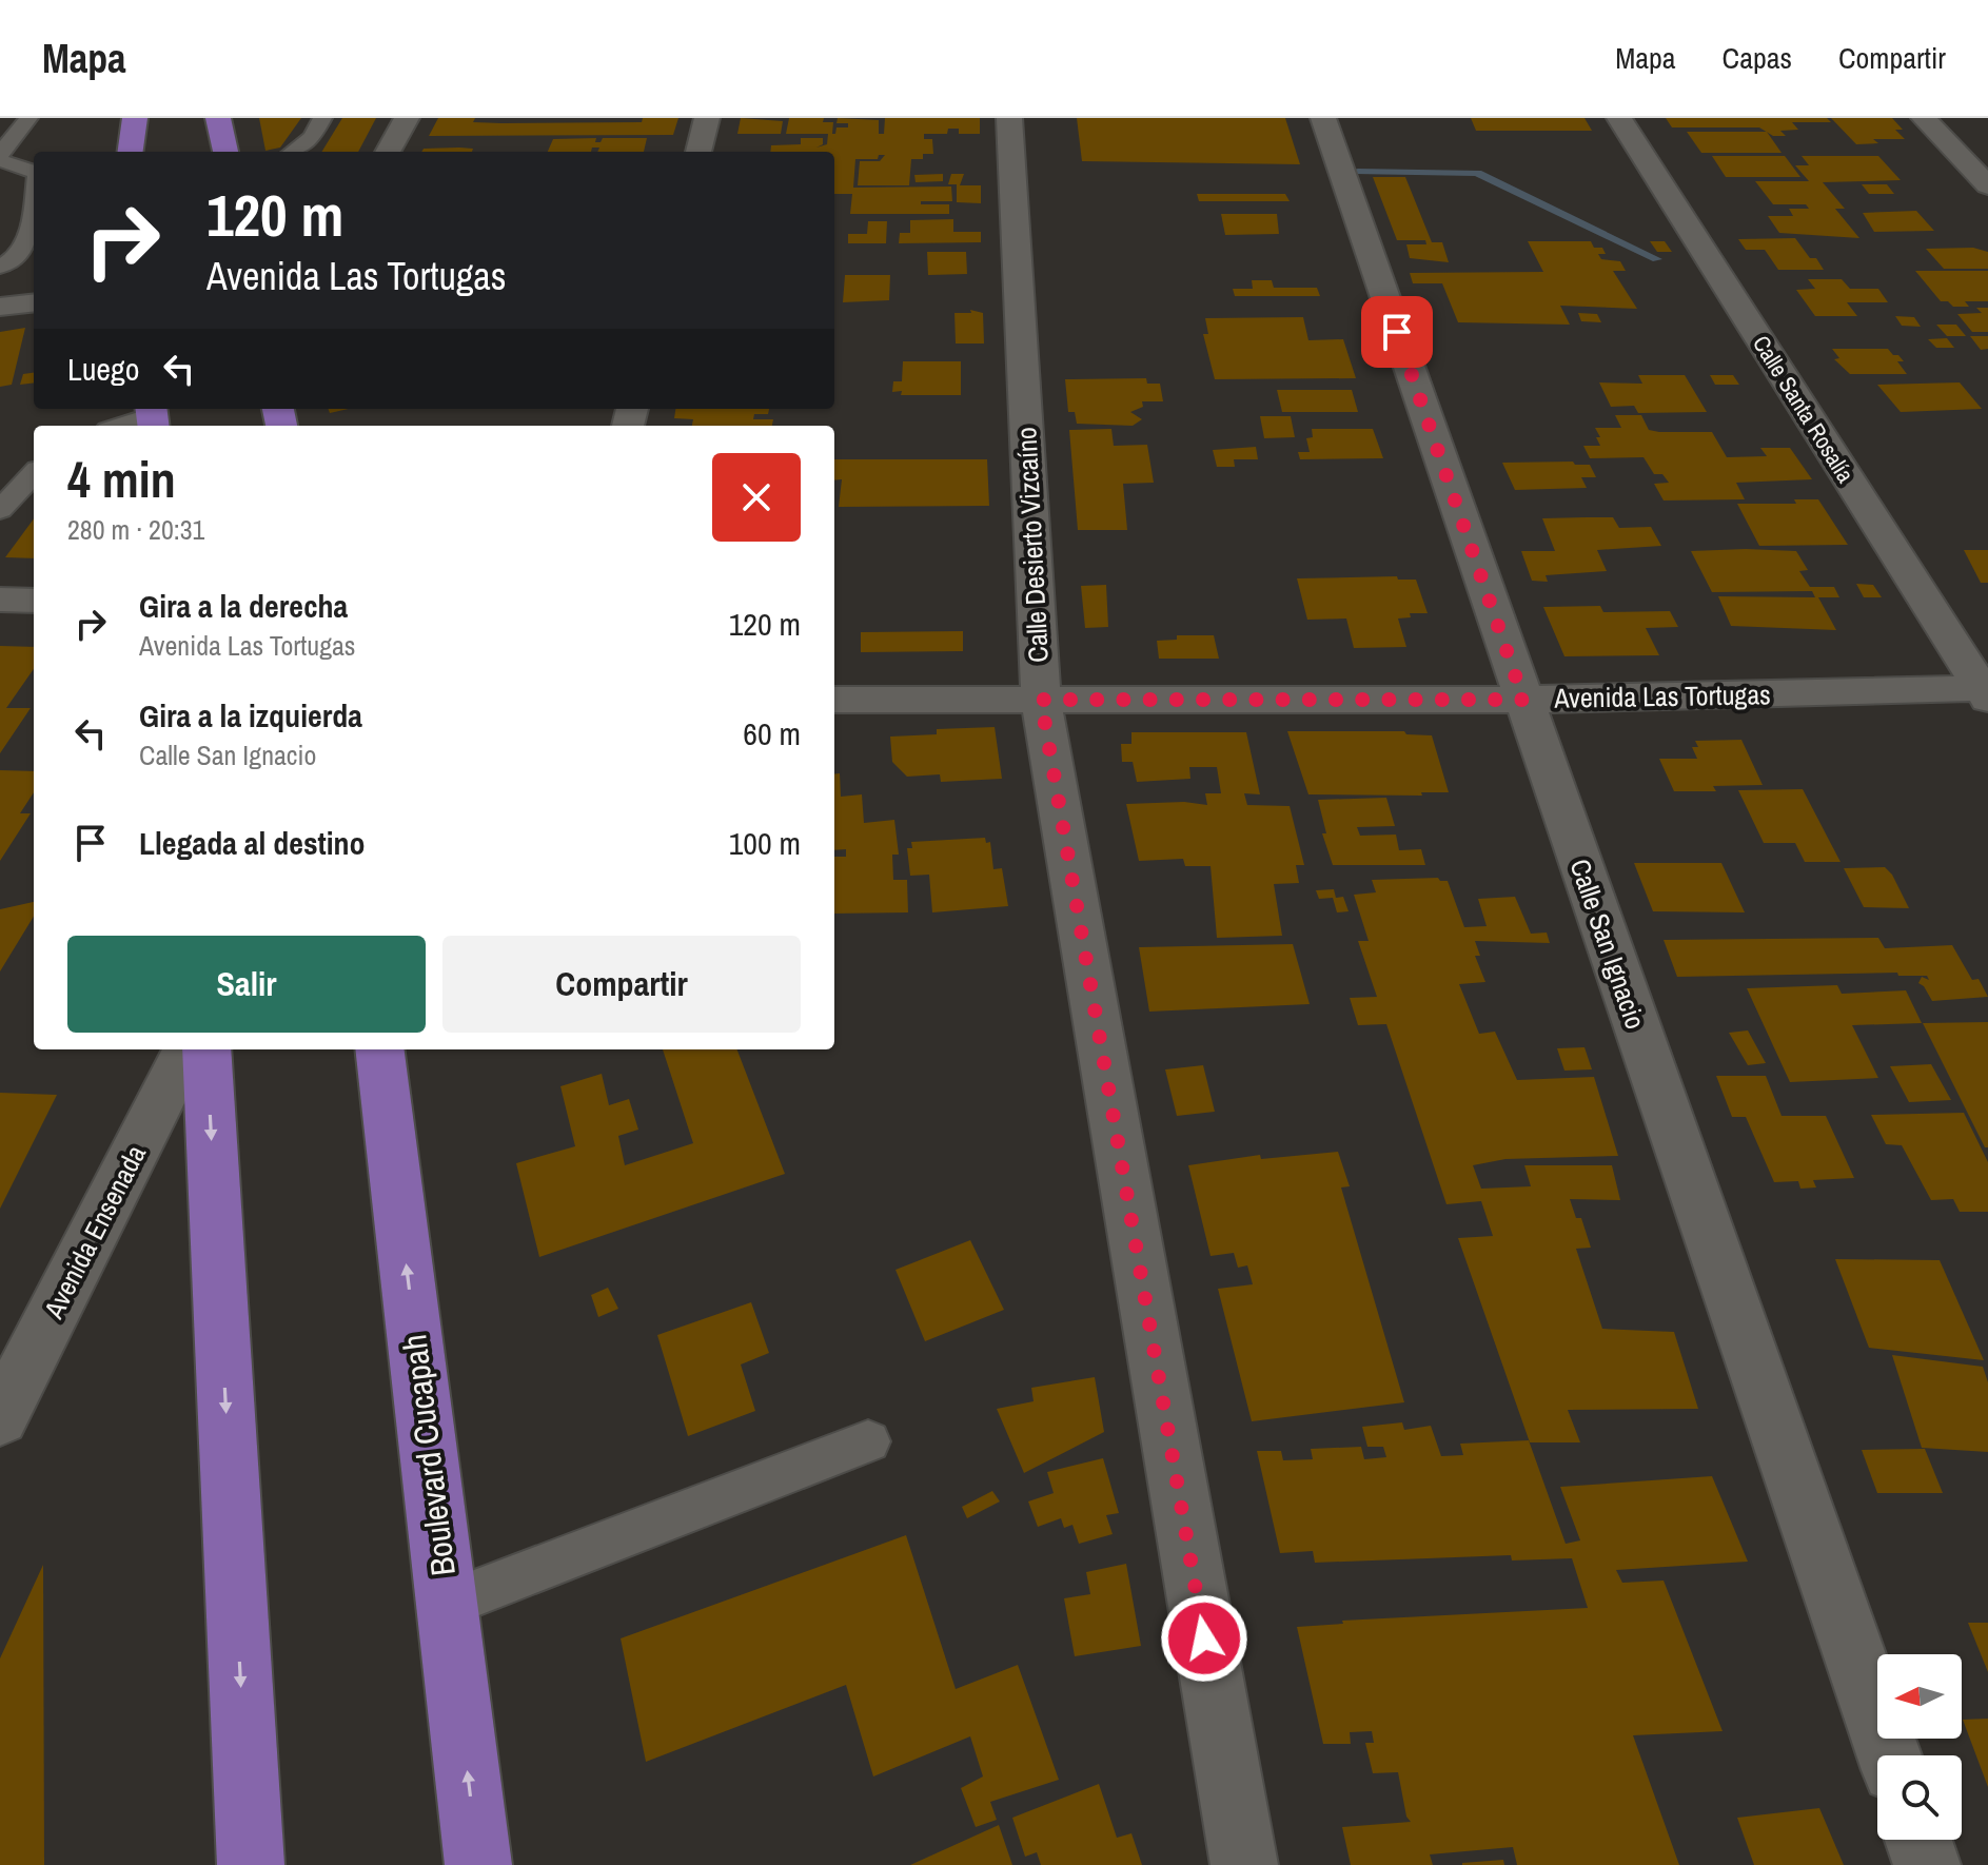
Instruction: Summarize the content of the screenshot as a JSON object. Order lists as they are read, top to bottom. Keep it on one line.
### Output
{"streets":{"main road":["Boulevard Cucapah"],"street":["Calle Santa Rosalía","Calle Desierto Vizcaíno","Avenida Las Tortugas","Calle San Ignacio","Avenida Ensenada"]},"crossings":[["Calle Santa Rosalía","Avenida Las Tortugas"],["Calle Desierto Vizcaíno","Avenida Las Tortugas"],["Avenida Las Tortugas","Calle San Ignacio"]],"north":"left","page":{"header":"Mapa","nav":["Mapa","Capas","Compartir"],"turn":["120 m","Avenida Las Tortugas"],"then":"Luego","heading":["4 min","280 m · 20:31"],"list":[{"name":"Gira a la derecha","note":"Avenida Las Tortugas","value":"120 m"},{"name":"Gira a la izquierda","note":"Calle San Ignacio","value":"60 m"},{"name":"Llegada al destino","value":"100 m"}],"buttons":["Salir","Compartir"]}}
